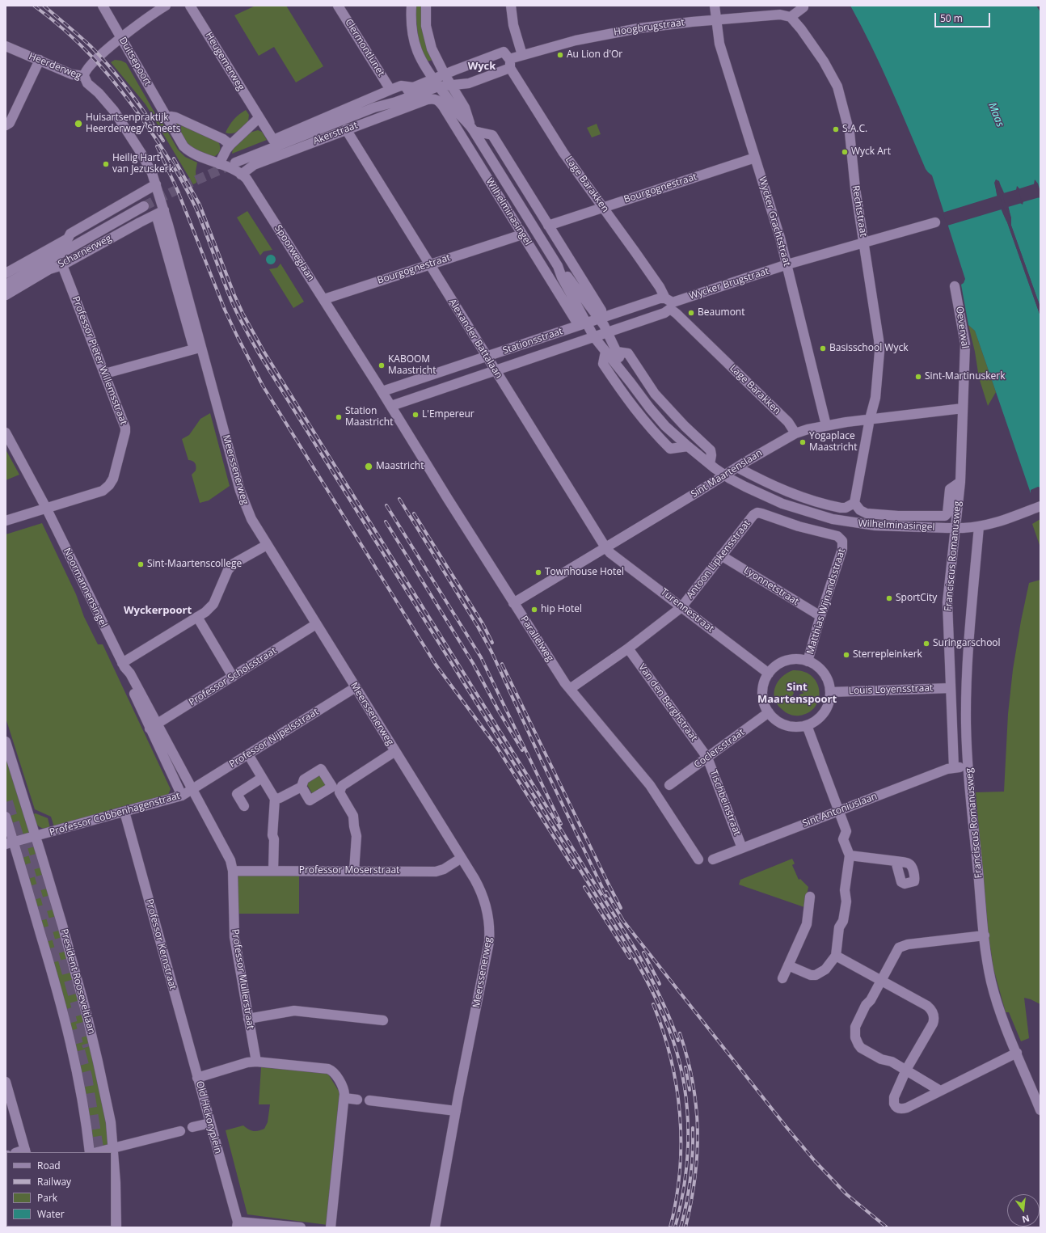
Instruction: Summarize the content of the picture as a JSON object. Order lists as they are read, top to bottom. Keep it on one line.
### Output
{"streets":{"street":["Hoogbrugstraat","Clermontlunet","Duitsepoort","Heugemerweg","Heerderweg","Akerstraat","Lage Barakken","Bourgognestraat","Rechtstraat","Wilhelminasingel","Wycker Grachtstraat","Scharnerweg","Spoorweglaan","Wycker Brugstraat","Oeverwal","Alexander Battalaan","Stationsstraat","Professor Pieter Willemsstraat","Meerssenerweg","Sint Maartenslaan","Franciscus Romanusweg","Antoon Lipkensstraat","Lyonnetstraat","Noormannensingel","Matthias Wijnandsstraat","Turennestraat","Parallelweg","Professor Scholsstraat","Louis Loyensstraat","Van den Berghstraat","Professor Nijpelsstraat","Coclersstraat","Tischbeinstraat","Sint Antoniuslaan","Professor Cobbenhagenstraat","Professor Moserstraat","Professor Kernstraat","Professor Mullerstraat","President Rooseveltlaan","Old Hickoryplein"]},"crossings":[["Hoogbrugstraat","Lage Barakken"],["Hoogbrugstraat","Rechtstraat"],["Hoogbrugstraat","Wycker Grachtstraat"],["Clermontlunet","Akerstraat"],["Duitsepoort","Spoorweglaan"],["Heugemerweg","Akerstraat"],["Heerderweg","Scharnerweg"],["Heerderweg","Meerssenerweg"],["Akerstraat","Wilhelminasingel"],["Akerstraat","Spoorweglaan"],["Akerstraat","Alexander Battalaan"],["Lage Barakken","Bourgognestraat"],["Lage Barakken","Wycker Brugstraat"],["Lage Barakken","Stationsstraat"],["Lage Barakken","Sint Maartenslaan"],["Bourgognestraat","Wilhelminasingel"],["Bourgognestraat","Wycker Grachtstraat"],["Bourgognestraat","Spoorweglaan"],["Bourgognestraat","Alexander Battalaan"],["Rechtstraat","Wycker Brugstraat"],["Rechtstraat","Sint Maartenslaan"],["Wilhelminasingel","Stationsstraat"],["Wilhelminasingel","Sint Maartenslaan"],["Wilhelminasingel","Franciscus Romanusweg"],["Wycker Grachtstraat","Wycker Brugstraat"],["Wycker Grachtstraat","Sint Maartenslaan"],["Scharnerweg","Professor Pieter Willemsstraat"],["Scharnerweg","Meerssenerweg"],["Spoorweglaan","Stationsstraat"],["Spoorweglaan","Parallelweg"],["Wycker Brugstraat","Stationsstraat"],["Oeverwal","Sint Maartenslaan"],["Oeverwal","Franciscus Romanusweg"],["Alexander Battalaan","Stationsstraat"],["Alexander Battalaan","Sint Maartenslaan"],["Alexander Battalaan","Turennestraat"],["Stationsstraat","Parallelweg"],["Professor Pieter Willemsstraat","Noormannensingel"],["Meerssenerweg","Professor Scholsstraat"],["Meerssenerweg","Professor Nijpelsstraat"],["Meerssenerweg","Professor Moserstraat"],["Sint Maartenslaan","Franciscus Romanusweg"],["Sint Maartenslaan","Turennestraat"],["Sint Maartenslaan","Parallelweg"],["Franciscus Romanusweg","Louis Loyensstraat"],["Franciscus Romanusweg","Sint Antoniuslaan"],["Antoon Lipkensstraat","Lyonnetstraat"],["Antoon Lipkensstraat","Matthias Wijnandsstraat"],["Antoon Lipkensstraat","Turennestraat"],["Antoon Lipkensstraat","Parallelweg"],["Antoon Lipkensstraat","Van den Berghstraat"],["Lyonnetstraat","Matthias Wijnandsstraat"],["Noormannensingel","Professor Scholsstraat"],["Noormannensingel","Professor Nijpelsstraat"],["Noormannensingel","Professor Cobbenhagenstraat"],["Noormannensingel","Professor Mullerstraat"],["Matthias Wijnandsstraat","Turennestraat"],["Matthias Wijnandsstraat","Louis Loyensstraat"],["Matthias Wijnandsstraat","Coclersstraat"],["Turennestraat","Louis Loyensstraat"],["Turennestraat","Coclersstraat"],["Louis Loyensstraat","Coclersstraat"],["Van den Berghstraat","Coclersstraat"],["Van den Berghstraat","Tischbeinstraat"],["Professor Nijpelsstraat","Professor Cobbenhagenstraat"],["Professor Nijpelsstraat","Professor Mullerstraat"],["Coclersstraat","Tischbeinstraat"],["Tischbeinstraat","Sint Antoniuslaan"],["Professor Cobbenhagenstraat","Professor Kernstraat"],["Professor Cobbenhagenstraat","Professor Mullerstraat"],["Professor Cobbenhagenstraat","President Rooseveltlaan"],["Professor Moserstraat","Professor Mullerstraat"],["Professor Kernstraat","Old Hickoryplein"],["Professor Mullerstraat","Old Hickoryplein"]],"districts":["Wyck","Wyckerpoort","Sint Maartenspoort"],"water":["Maas"],"places":["Au Lion d'Or","Huisartsenpraktijk Heerderweg/ Smeets","S.A.C.","Wyck Art","Heilig Hart van Jezuskerk","Beaumont","Basisschool Wyck","KABOOM Maastricht","Sint-Martinuskerk","L'Empereur","Station Maastricht","Yogaplace Maastricht","Maastricht","Sint-Maartenscollege","Townhouse Hotel","SportCity","hip Hotel","Suringarschool","Sterrepleinkerk"],"legend":["Road","Railway","Park","Water"],"scale_bar":"50 m","north":"bottom"}
